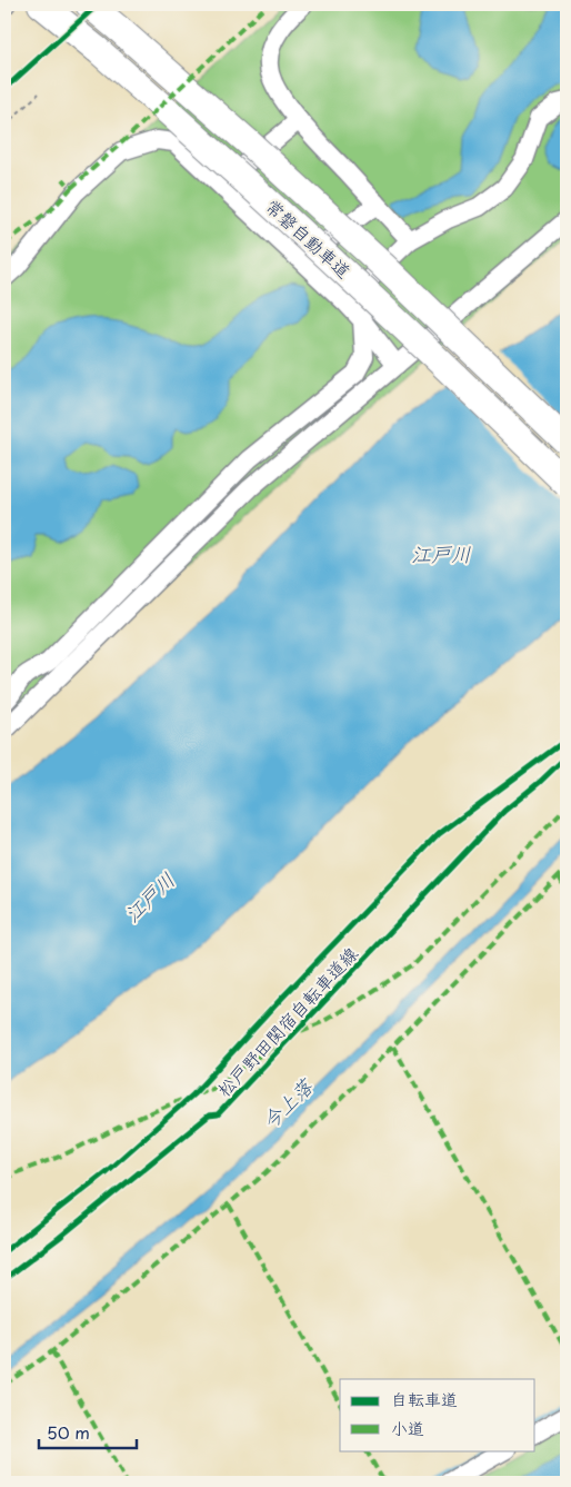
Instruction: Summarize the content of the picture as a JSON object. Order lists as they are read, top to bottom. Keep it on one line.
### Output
{"streets":{"highway":["常磐自動車道"],"cycle path":["松戸野田関宿自転車道線"]},"water":["江戸川","今上落"],"legend":["自転車道","小道"],"scale_bar":"50 m"}
